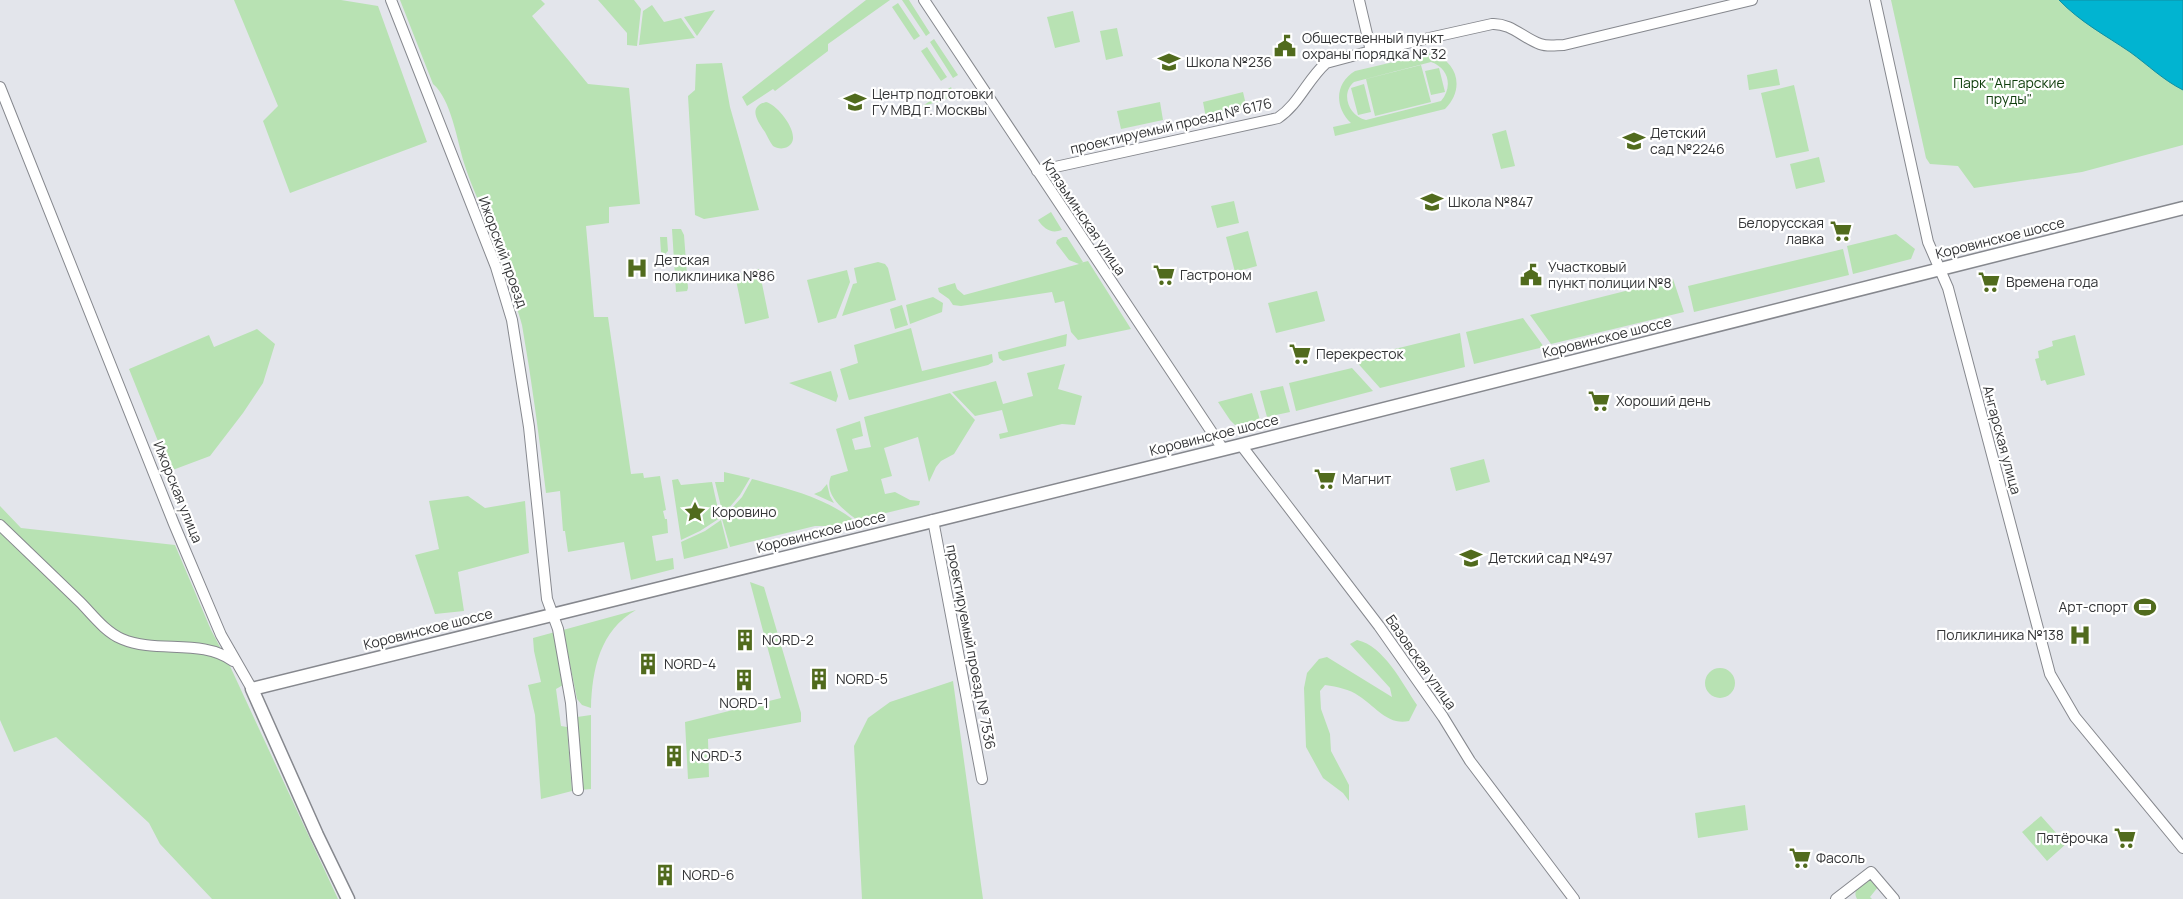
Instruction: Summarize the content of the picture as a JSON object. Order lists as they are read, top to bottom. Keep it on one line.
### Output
{"streets":{"main road":["Коровинское шоссе","Ижорская улица"],"street":["проектируемый проезд № 6176","Клязьминская улица","Ижорский проезд","Ангарская улица","проектируемый проезд № 7536","Базовская улица"]},"crossings":[["проектируемый проезд № 6176","Клязьминская улица"],["Клязьминская улица","Коровинское шоссе"],["Коровинское шоссе","Ижорский проезд"],["Коровинское шоссе","Ангарская улица"],["Коровинское шоссе","Ижорская улица"],["Коровинское шоссе","проектируемый проезд № 7536"],["Коровинское шоссе","Базовская улица"]],"parks":["Парк \"Ангарские пруды\""],"places":{"public building":["Общественный пункт охраны порядка № 32","Участковый пункт полиции №8"],"school or university":["Школа №236","Центр подготовки ГУ МВД г. Москвы","Детский сад №2246","Школа №847","Детский сад №497"],"supermarket":["Белорусская лавка","Гастроном","Времена года","Перекресток","Хороший день","Магнит","Пятёрочка","Фасоль"],"hospital":["Детская поликлиника №86","Поликлиника №138"],"place":["Коровино"],"sports":["Арт-спорт"],"building":["NORD-2","NORD-4","NORD-5","NORD-1","NORD-3","NORD-6"]}}
